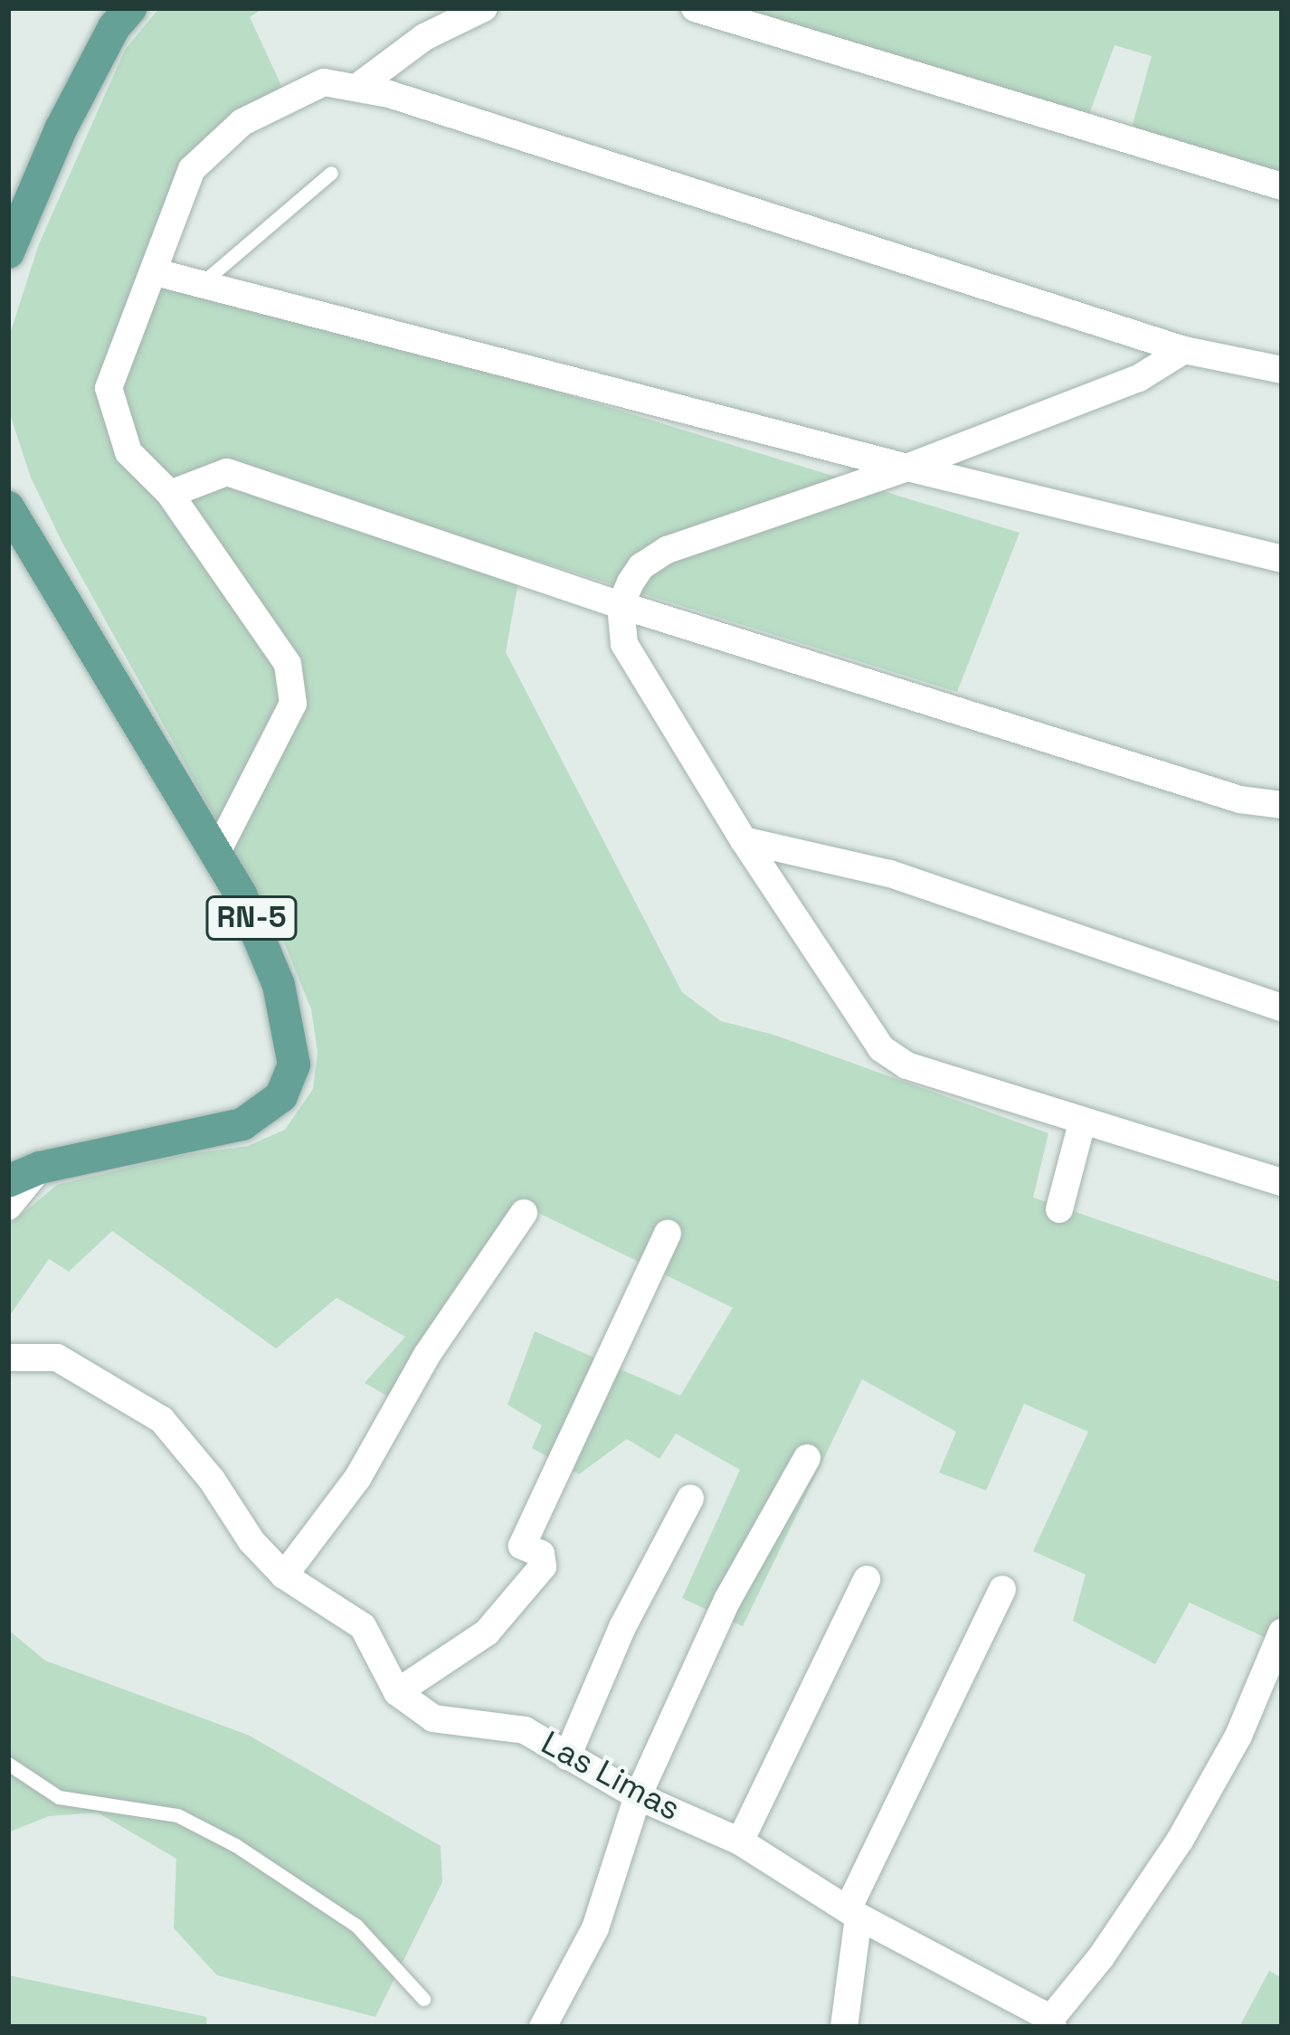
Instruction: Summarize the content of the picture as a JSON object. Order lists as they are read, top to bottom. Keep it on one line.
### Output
{"streets":{"main road":["RN-5"],"street":["Las Limas"]}}
